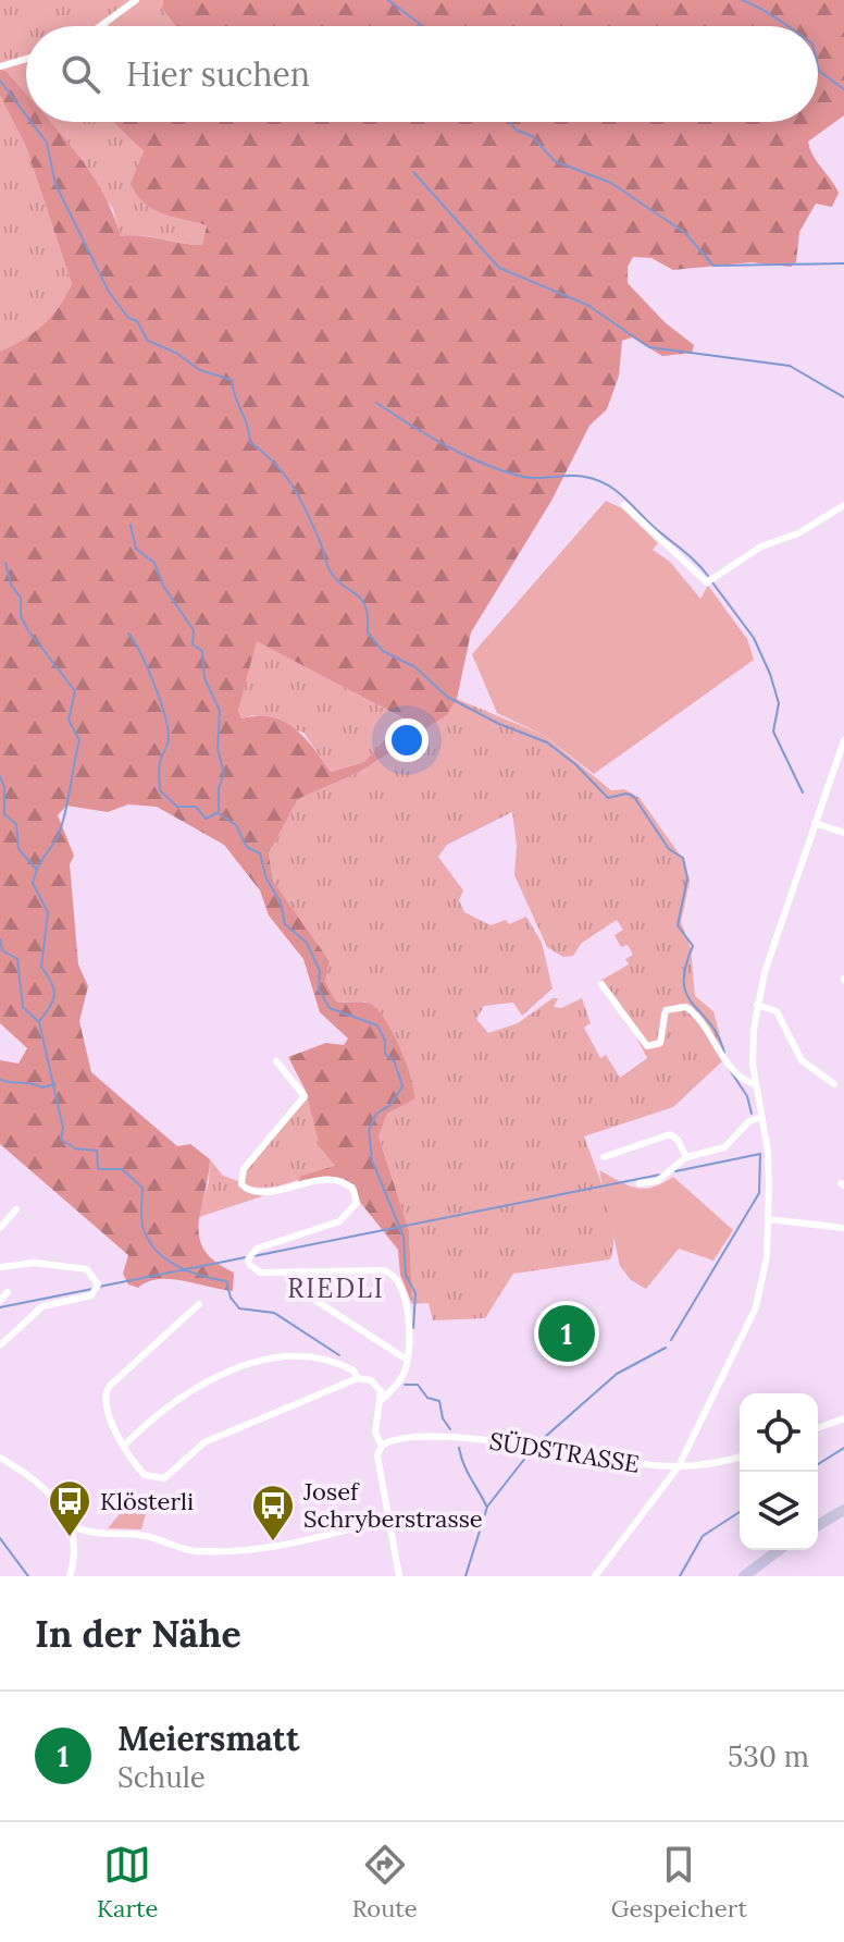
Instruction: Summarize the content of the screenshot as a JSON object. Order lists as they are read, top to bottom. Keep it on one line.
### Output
{"streets":{"street":["SÜDSTRASSE"]},"districts":["RIEDLI"],"places":{"bus stop":["Klösterli","Josef Schryberstrasse"]},"page":{"search":"Hier suchen","pins":"1","heading":"In der Nähe","list":[{"mark":"1","name":"Meiersmatt","note":"Schule","value":"530 m"}],"nav":["Karte","Route","Gespeichert"]}}
